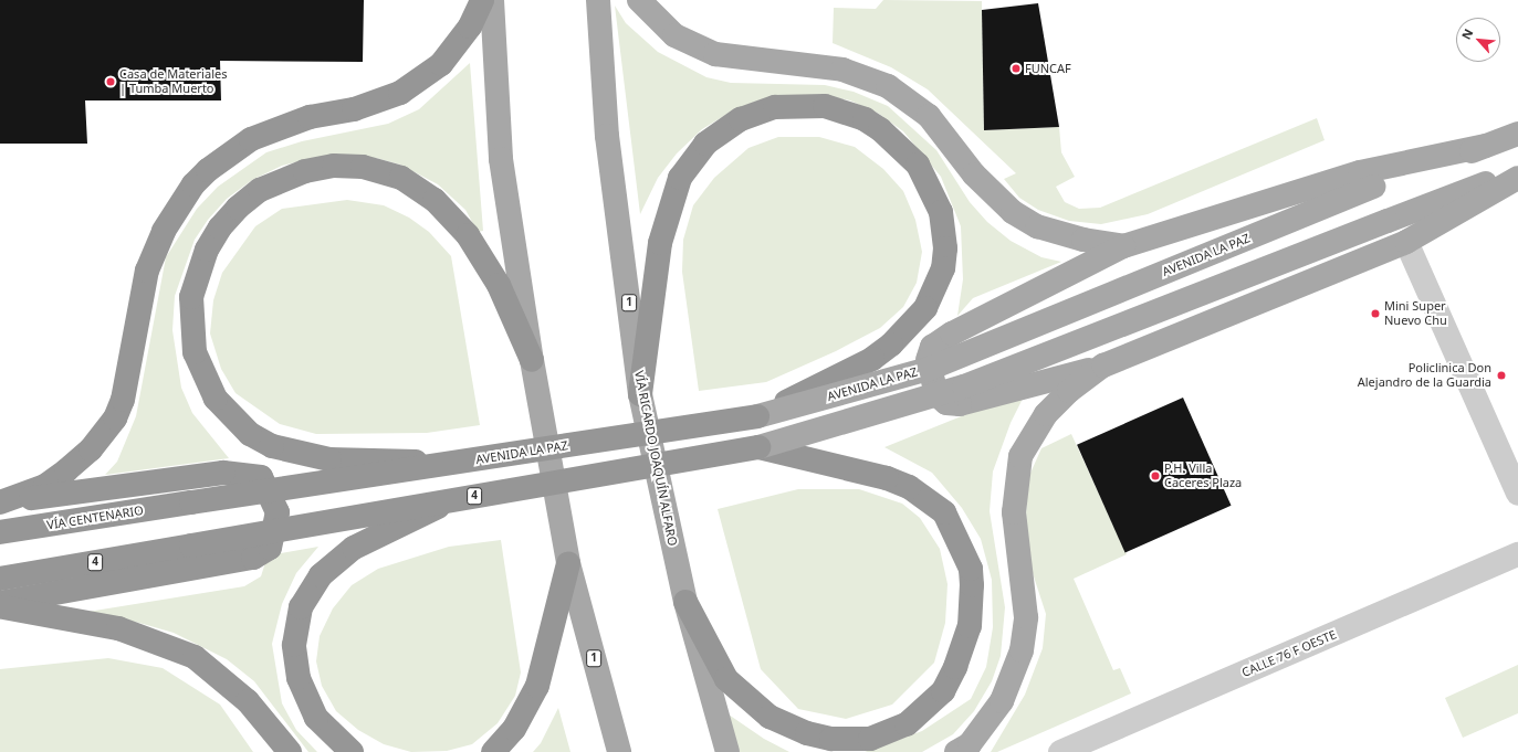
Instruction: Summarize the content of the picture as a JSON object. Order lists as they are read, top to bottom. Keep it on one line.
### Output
{"streets":{"highway":["AVENIDA LA PAZ","4","VÍA CENTENARIO"],"main road":["1","VÍA RICARDO JOAQUÍN ALFARO"],"street":["CALLE 76 F OESTE"]},"crossings":[["AVENIDA LA PAZ","VÍA CENTENARIO"]],"places":["FUNCAF","Casa de Materiales | Tumba Muerto","Mini Super Nuevo Chu","Policlinica Don Alejandro de la Guardia","P.H. Villa Caceres Plaza"],"north":"top left"}
